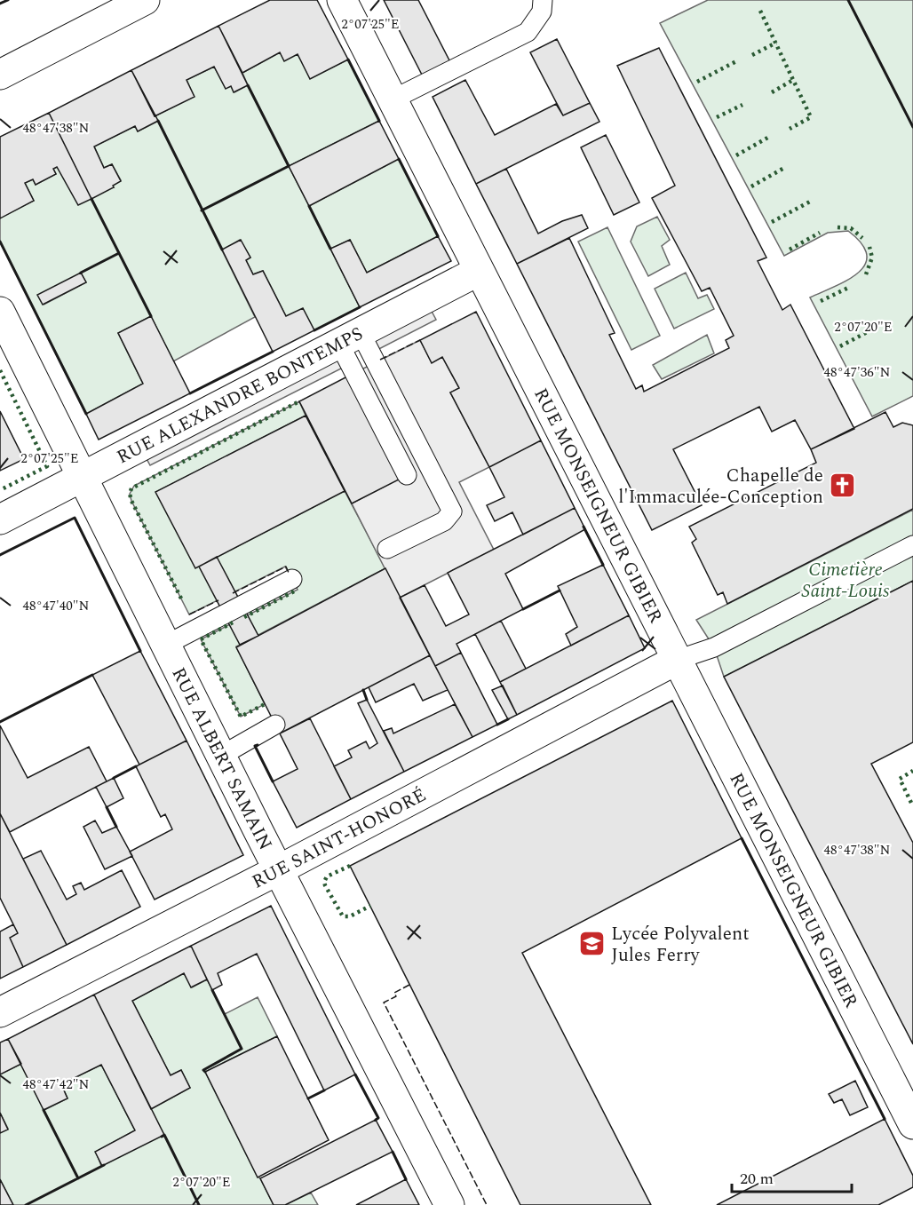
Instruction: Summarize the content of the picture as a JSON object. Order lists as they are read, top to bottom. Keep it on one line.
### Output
{"streets":{"street":["RUE ALEXANDRE BONTEMPS","RUE MONSEIGNEUR GIBIER","RUE ALBERT SAMAIN","RUE SAINT-HONORÉ"]},"crossings":[["RUE ALEXANDRE BONTEMPS","RUE MONSEIGNEUR GIBIER"],["RUE ALEXANDRE BONTEMPS","RUE ALBERT SAMAIN"],["RUE MONSEIGNEUR GIBIER","RUE SAINT-HONORÉ"],["RUE ALBERT SAMAIN","RUE SAINT-HONORÉ"]],"parks":["Cimetière Saint-Louis"],"places":{"church":["Chapelle de l'Immaculée-Conception"],"school or university":["Lycée Polyvalent Jules Ferry"]},"scale_bar":"20 m","coordinates":["2°07'25\"E","48°47'38\"N","2°07'20\"E","48°47'36\"N","48°47'40\"N","48°47'42\"N"]}
